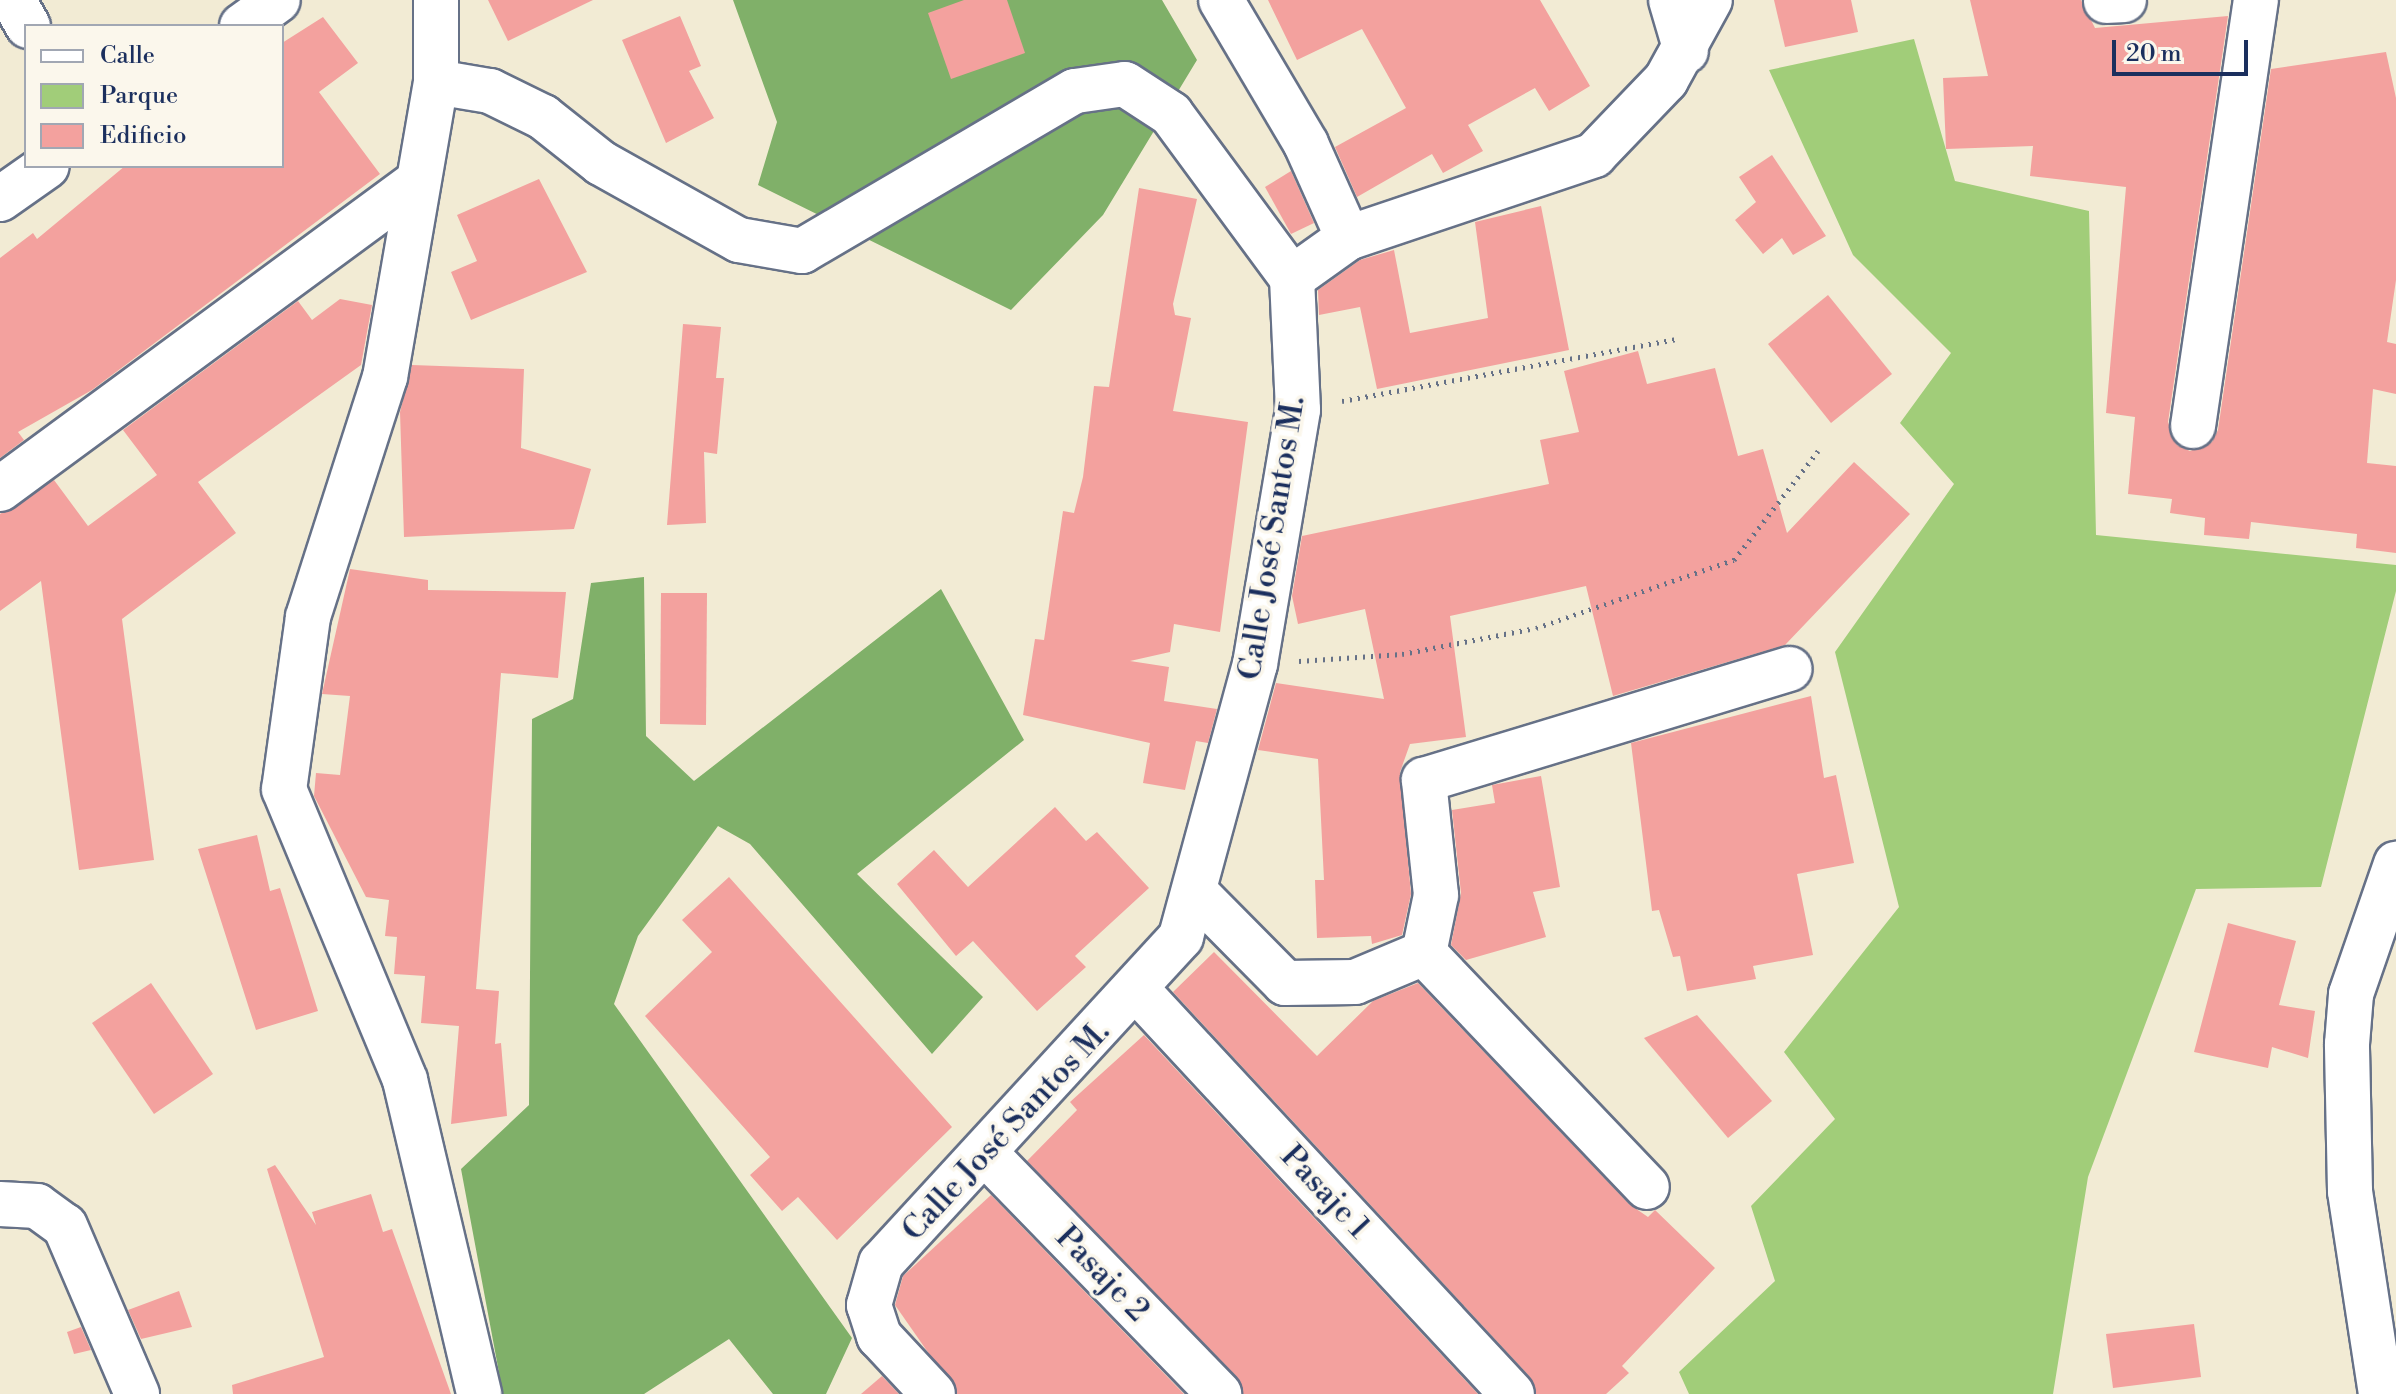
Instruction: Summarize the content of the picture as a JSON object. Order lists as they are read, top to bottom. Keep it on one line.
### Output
{"streets":{"street":["Calle José Santos M.","Pasaje 1","Pasaje 2"]},"crossings":[["Calle José Santos M.","Pasaje 1"],["Calle José Santos M.","Pasaje 2"]],"legend":["Calle","Parque","Edificio"],"scale_bar":"20 m"}
